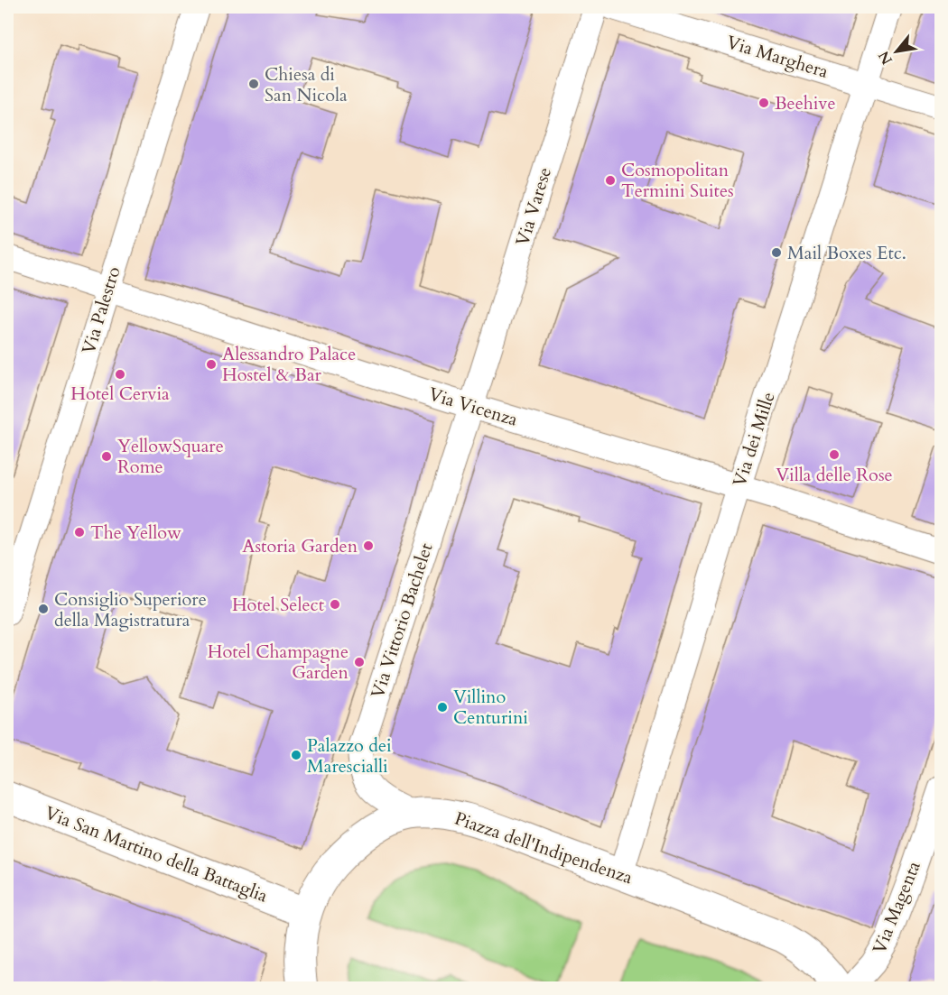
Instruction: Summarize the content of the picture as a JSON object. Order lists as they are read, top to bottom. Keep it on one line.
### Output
{"streets":{"street":["Via Marghera","Via Varese","Via Palestro","Via Vicenza","Via dei Mille","Via Vittorio Bachelet","Piazza dell'Indipendenza","Via San Martino della Battaglia","Via Magenta"]},"crossings":[["Via Marghera","Via dei Mille"],["Via Varese","Via Vicenza"],["Via Varese","Via Vittorio Bachelet"],["Via Palestro","Via Vicenza"],["Via Vicenza","Via dei Mille"],["Via Vicenza","Via Vittorio Bachelet"],["Via dei Mille","Piazza dell'Indipendenza"],["Via Vittorio Bachelet","Piazza dell'Indipendenza"],["Piazza dell'Indipendenza","Via San Martino della Battaglia"]],"places":["Chiesa di San Nicola","Beehive","Cosmopolitan Termini Suites","Mail Boxes Etc.","Alessandro Palace Hostel & Bar","Hotel Cervia","Villa delle Rose","YellowSquare Rome","The Yellow","Astoria Garden","Hotel Select","Consiglio Superiore della Magistratura","Hotel Champagne Garden","Villino Centurini","Palazzo dei Marescialli"],"north":"bottom left"}
